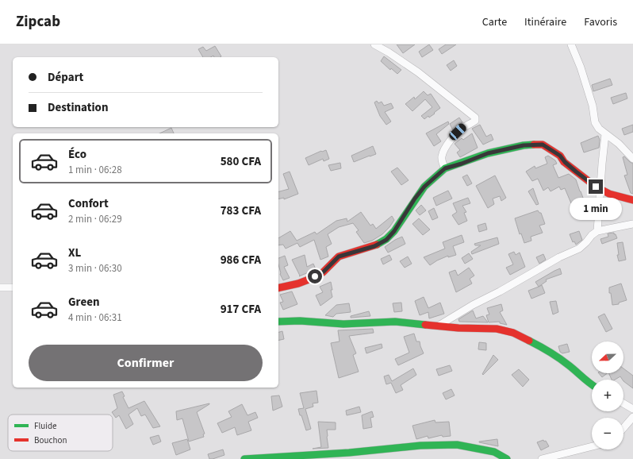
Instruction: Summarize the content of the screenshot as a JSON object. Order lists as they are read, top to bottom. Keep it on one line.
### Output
{"legend":["Fluide","Bouchon"],"north":"left","page":{"header":"Zipcab","nav":["Carte","Itinéraire","Favoris"],"banner":["Départ","Destination"],"list":[{"name":"Éco","note":"1 min · 06:28","value":"580 CFA"},{"name":"Confort","note":"2 min · 06:29","value":"783 CFA"},{"name":"XL","note":"3 min · 06:30","value":"986 CFA"},{"name":"Green","note":"4 min · 06:31","value":"917 CFA"}],"bubble":"1 min","buttons":"Confirmer","map_buttons":["+","−"]}}
